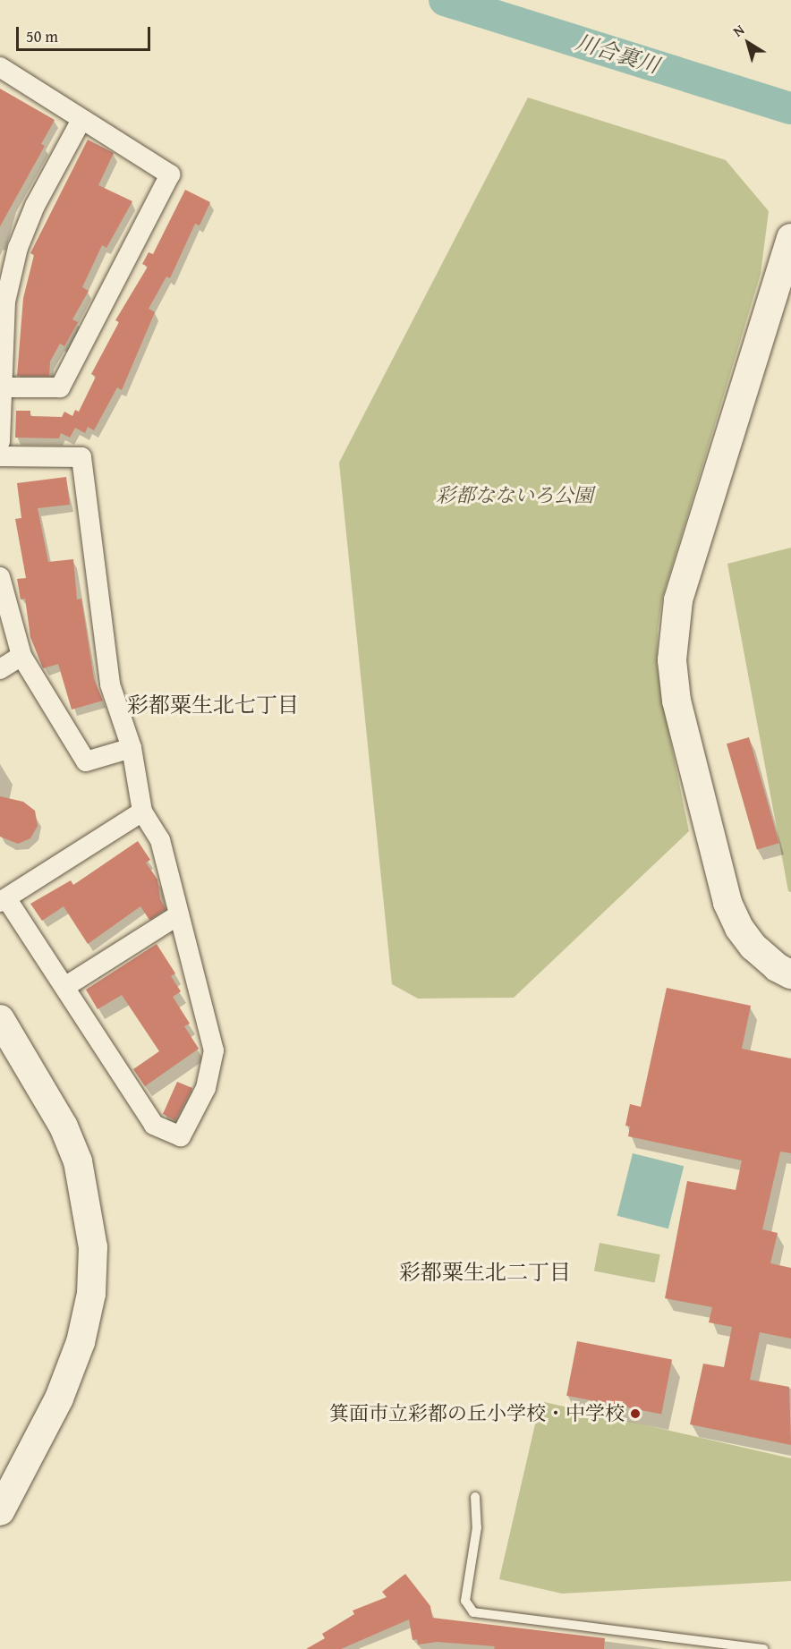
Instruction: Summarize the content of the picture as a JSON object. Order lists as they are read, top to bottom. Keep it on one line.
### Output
{"districts":["彩都粟生北七丁目","彩都粟生北二丁目"],"water":["川合裏川"],"parks":["彩都なないろ公園"],"places":["箕面市立彩都の丘小学校・中学校"],"scale_bar":"50 m","north":"top left"}
